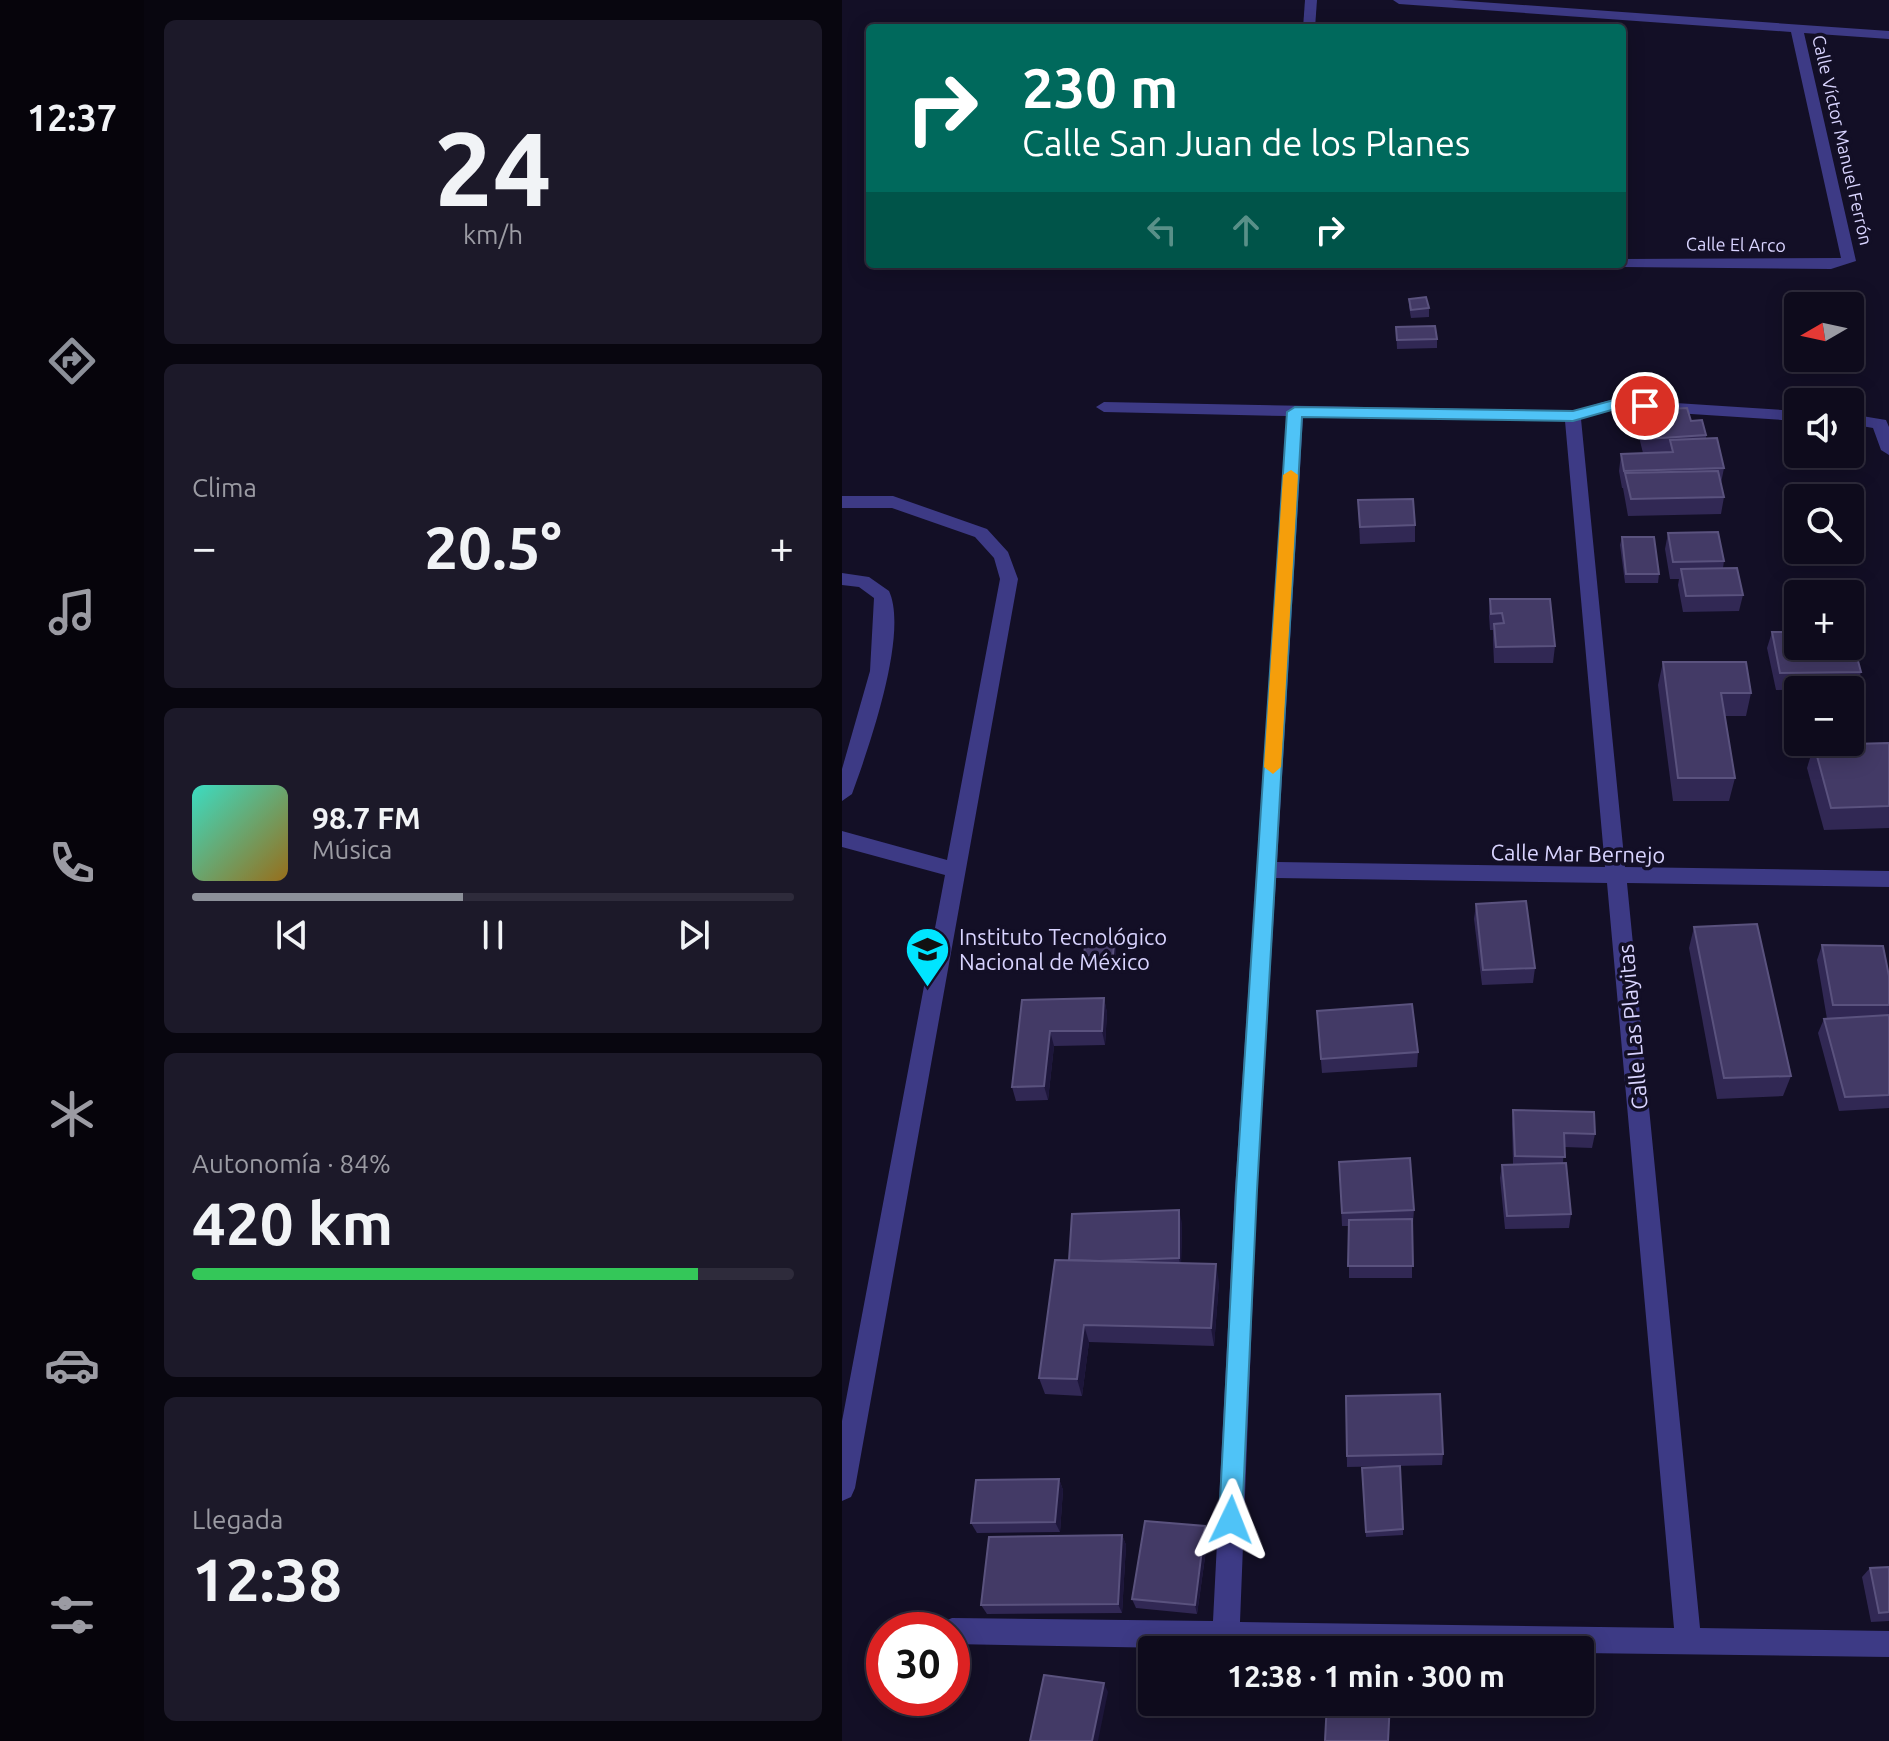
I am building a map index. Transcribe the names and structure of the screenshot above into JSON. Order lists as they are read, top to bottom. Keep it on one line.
{"streets":{"street":["Calle Víctor Manuel Ferrón","Calle El Arco","Calle Mar Bernejo","Calle Las Playitas"]},"crossings":[["Calle Víctor Manuel Ferrón","Calle El Arco"],["Calle Mar Bernejo","Calle Las Playitas"]],"places":{"school or university":["Instituto Tecnológico Nacional de México"]},"north":"left","page":{"tabs":"12:37","tile":[["24","km/h"],"Clima",["Autonomía · 84%","420 km"],["Llegada","12:38"]],"turn":["230 m","Calle San Juan de los Planes"],"map_buttons":["+","−"],"heat":["−","20.5°","+"],"song":["98.7 FM","Música"],"limit":"30","trip":"12:38 · 1 min · 300 m"}}
